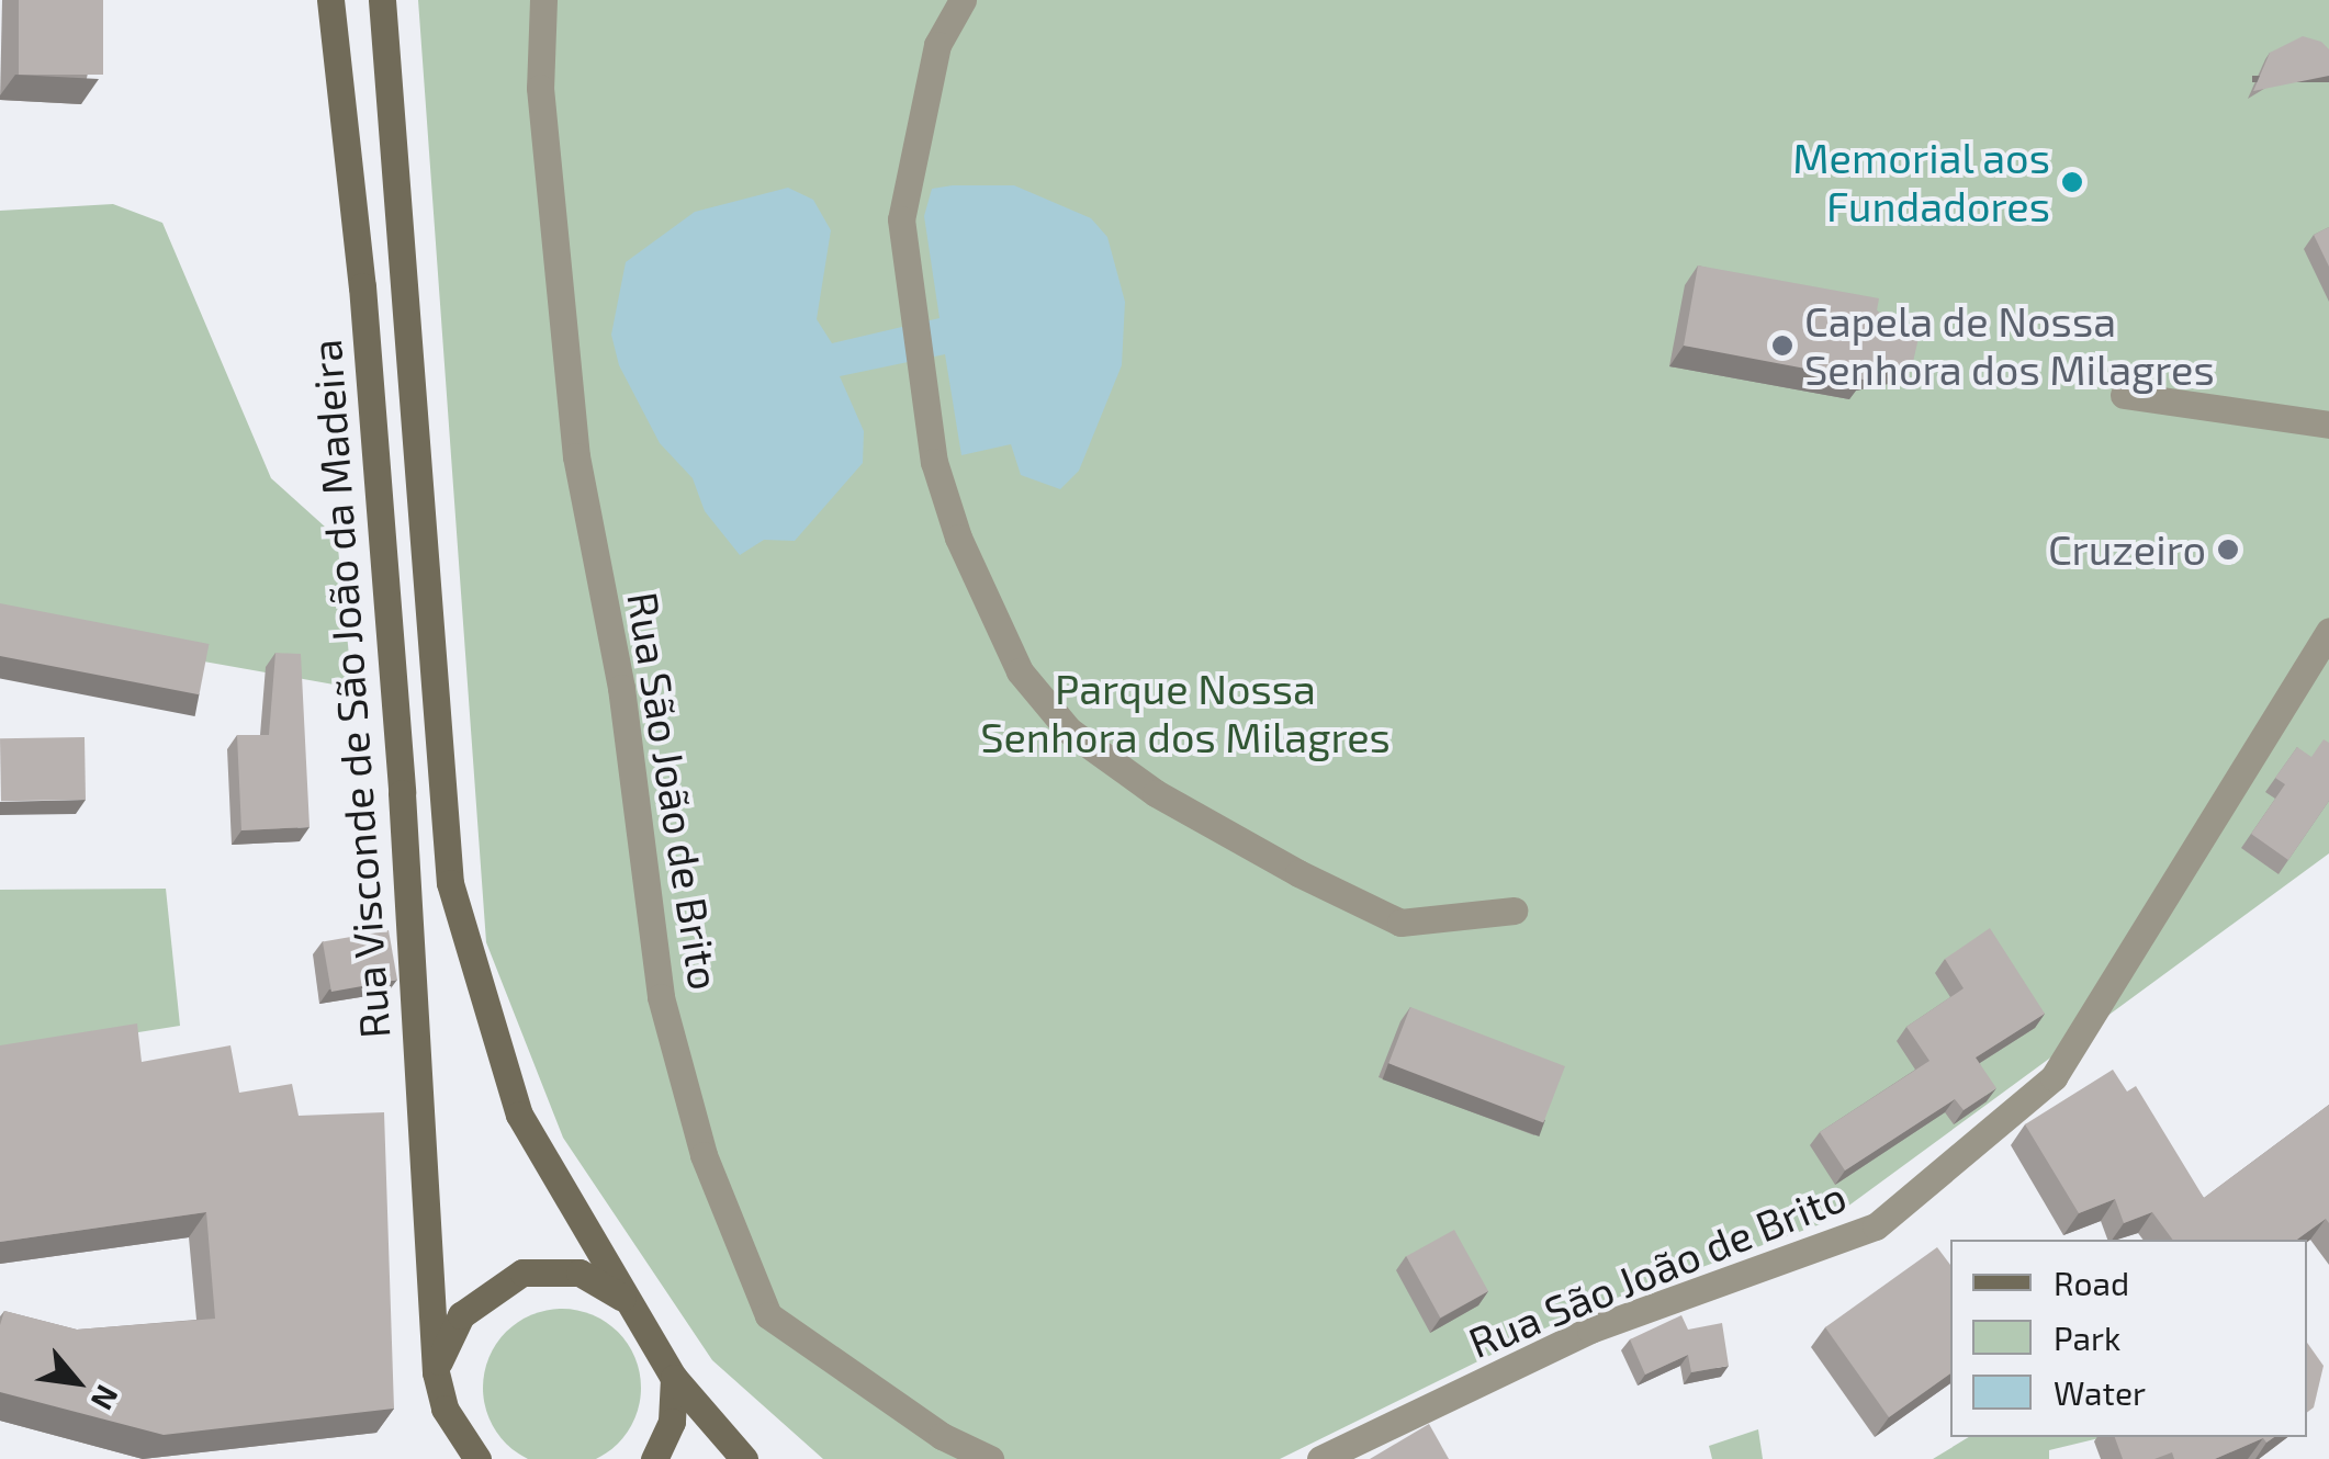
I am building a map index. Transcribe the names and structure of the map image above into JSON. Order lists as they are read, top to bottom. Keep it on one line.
{"streets":{"main road":["Rua Visconde de São João da Madeira"],"street":["Rua São João de Brito"]},"parks":["Parque Nossa Senhora dos Milagres"],"places":["Memorial aos Fundadores","Capela de Nossa Senhora dos Milagres","Cruzeiro"],"legend":["Road","Park","Water"],"north":"bottom right"}
